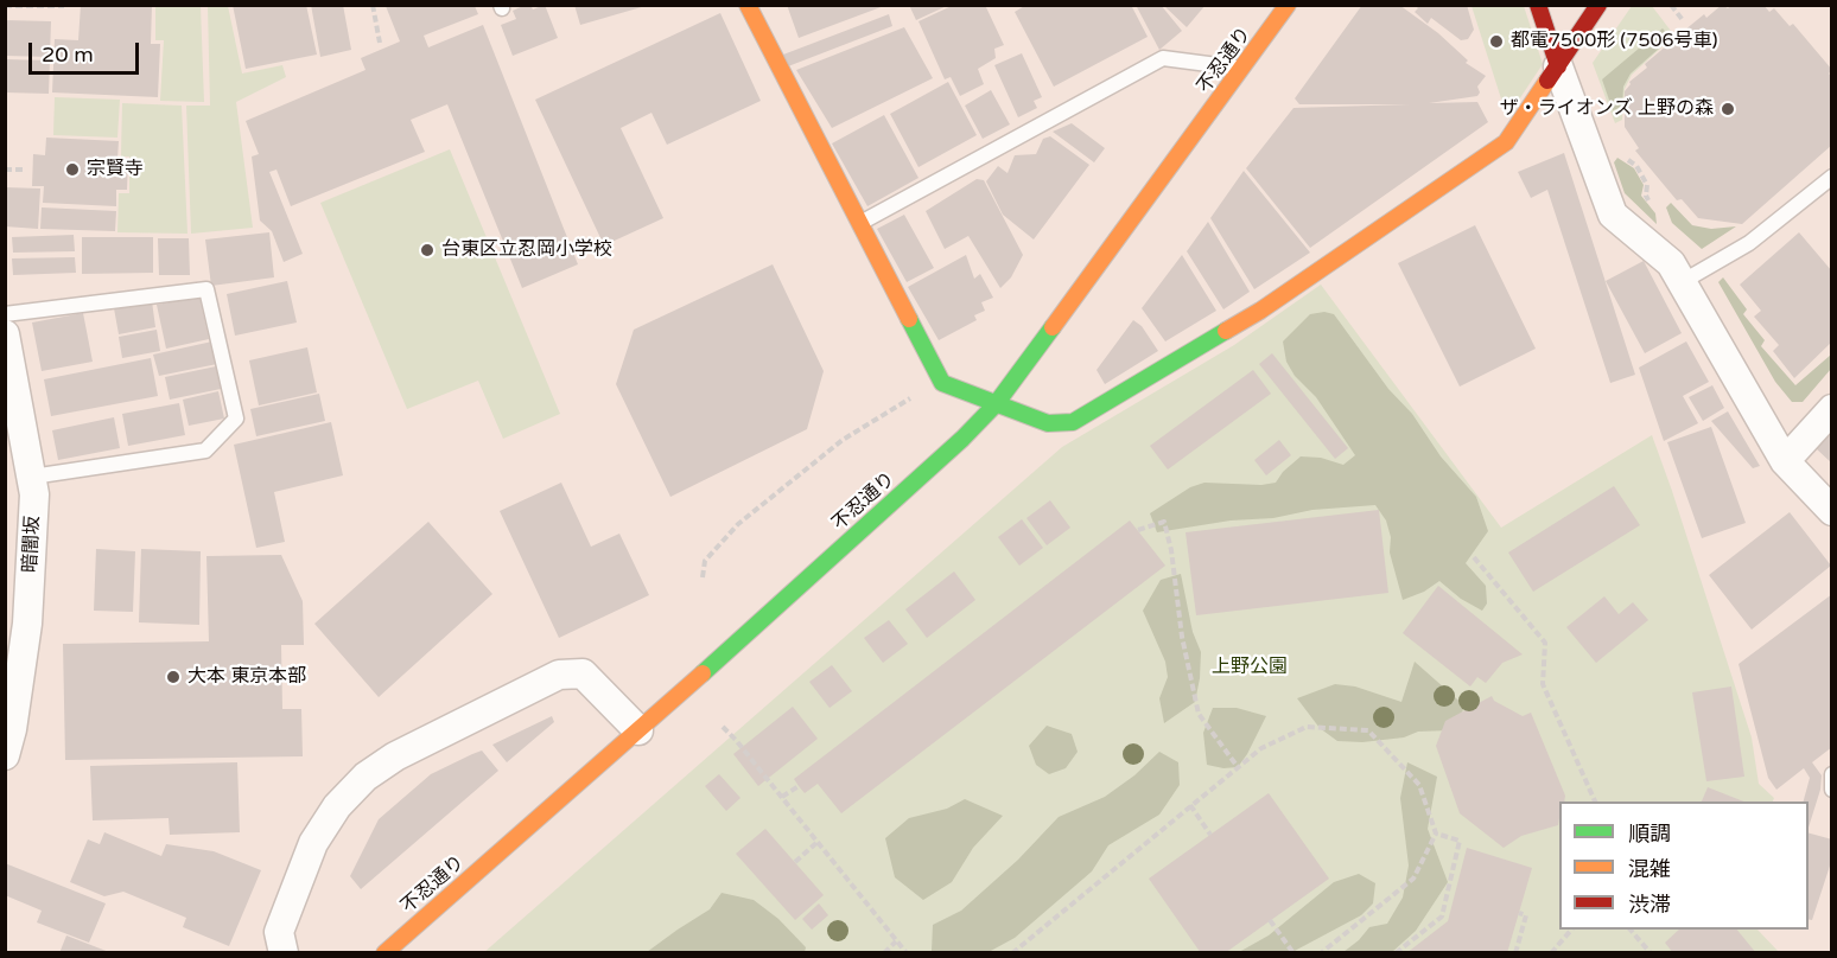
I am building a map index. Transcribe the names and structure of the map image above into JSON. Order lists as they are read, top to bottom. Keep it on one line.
{"streets":{"main road":["不忍通り"],"street":["暗闇坂"]},"parks":["上野公園"],"places":["都電7500形 (7506号車)","ザ・ライオンズ 上野の森","宗賢寺","台東区立忍岡小学校","大本 東京本部"],"legend":["順調","混雑","渋滞"],"scale_bar":"20 m"}
